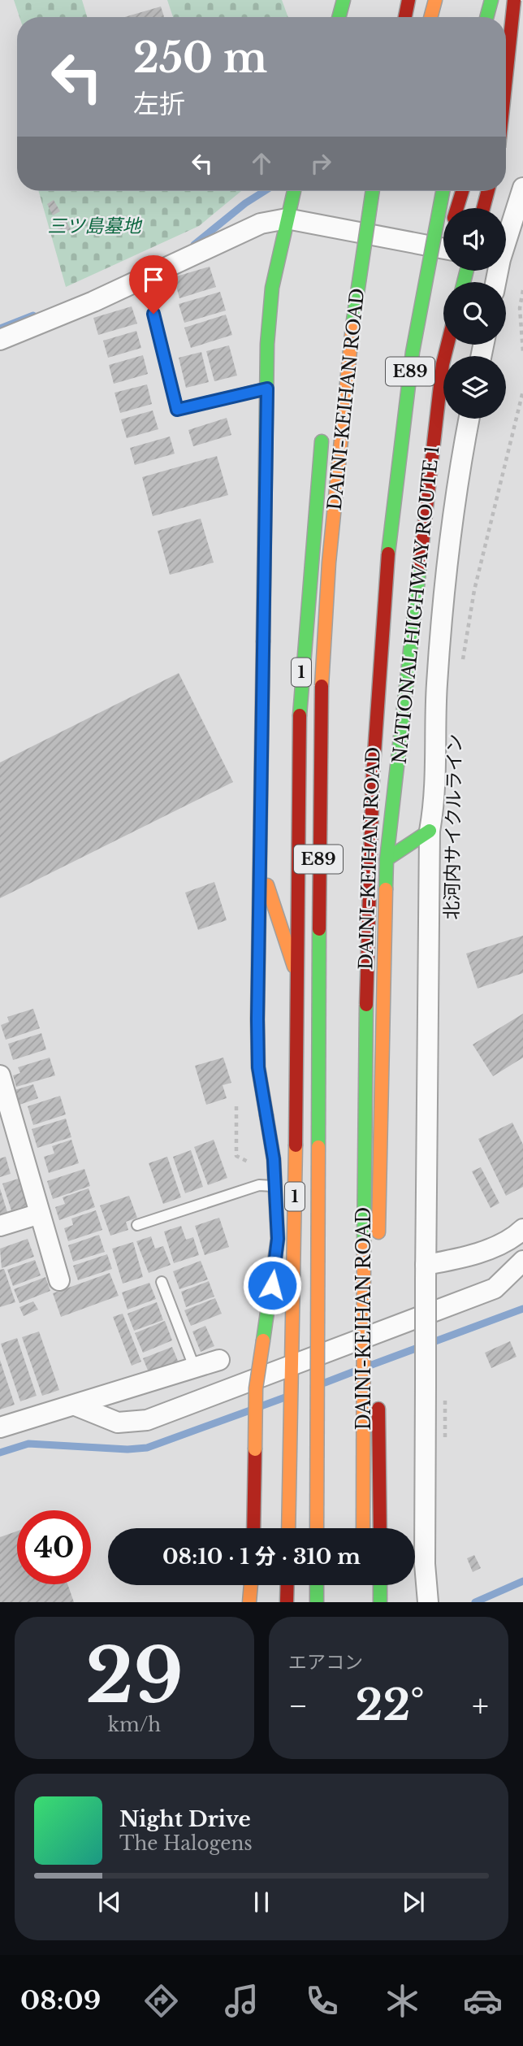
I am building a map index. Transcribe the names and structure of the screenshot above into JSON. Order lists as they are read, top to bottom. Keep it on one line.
{"streets":{"main road":["E89","DAINI-KEIHAN ROAD","NATIONAL HIGHWAY ROUTE 1","1"]},"parks":["三ツ島墓地"],"page":{"turn":["250 m","左折"],"limit":"40","trip":"08:10 · 1 分 · 310 m","tile":[["29","km/h"],"エアコン"],"heat":["−","22°","+"],"song":["Night Drive","The Halogens"],"tabs":"08:09"}}
